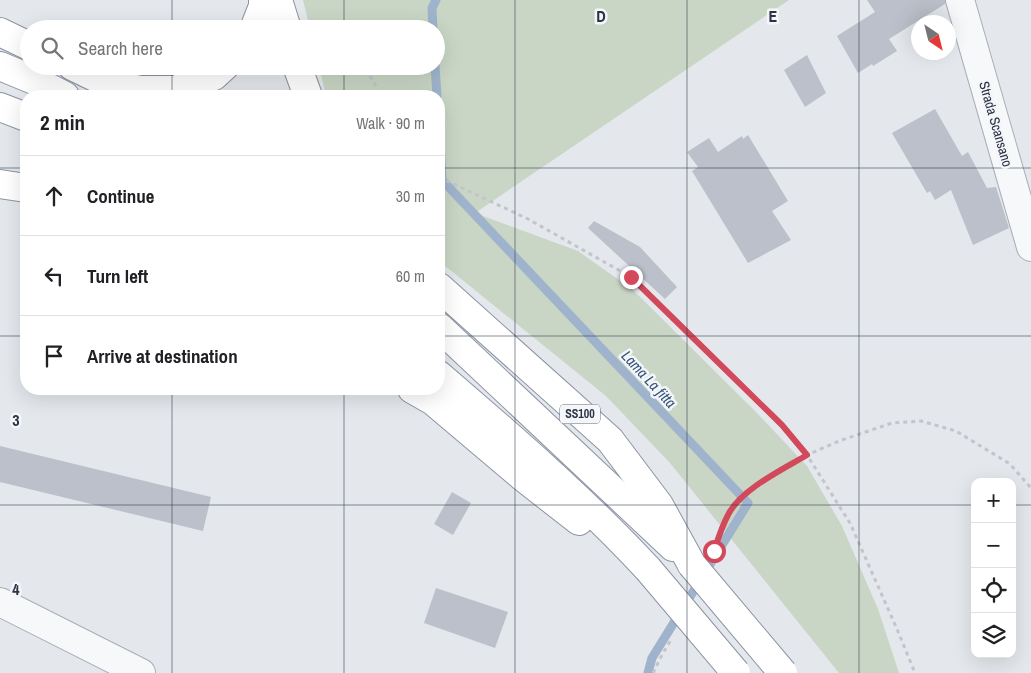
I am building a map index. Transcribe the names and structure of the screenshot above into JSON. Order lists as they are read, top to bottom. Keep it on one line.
{"streets":{"highway":["SS100"],"street":["Strada Scansano"]},"water":["Lama La fitta"],"north":"bottom right","page":{"search":"Search here","heading":["2 min","Walk · 90 m"],"list":[["Continue","30 m"],["Turn left","60 m"],"Arrive at destination"],"map_buttons":["+","−"]},"grid":{"columns":["D","E"],"rows":["3","4"]}}
